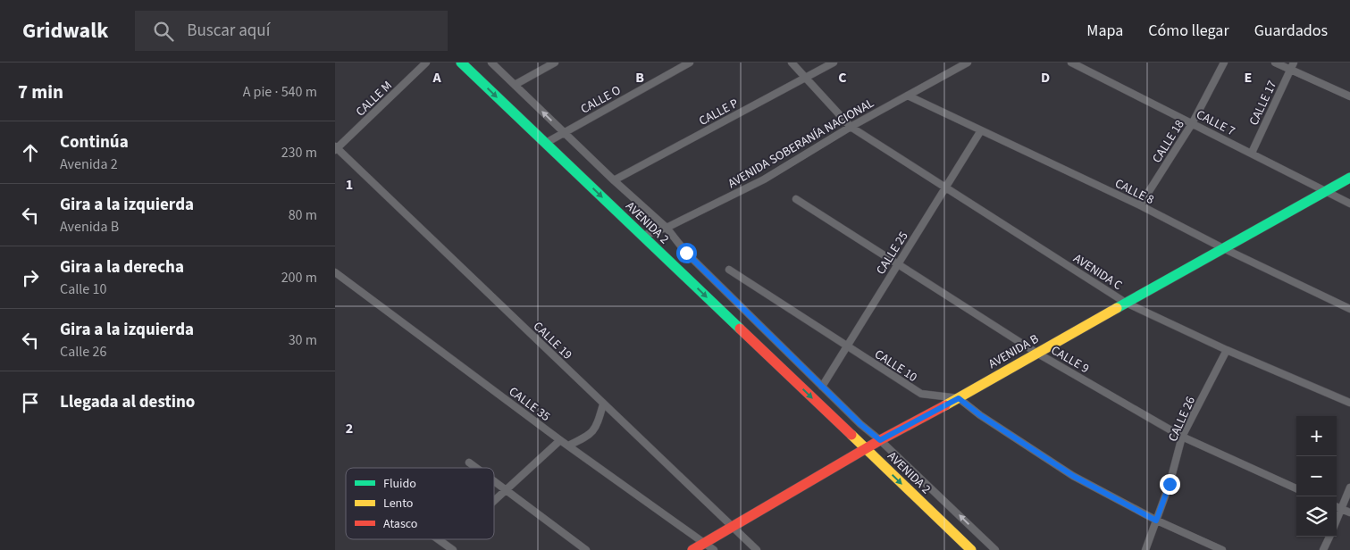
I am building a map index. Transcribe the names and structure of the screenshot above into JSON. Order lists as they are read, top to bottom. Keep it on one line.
{"streets":{"street":["CALLE M","CALLE O","CALLE 17","CALLE P","CALLE 7","CALLE 18","AVENIDA SOBERANÍA NACIONAL","CALLE 8","AVENIDA 2","CALLE 25","AVENIDA C","CALLE 19","AVENIDA B","CALLE 9","CALLE 10","CALLE 35","CALLE 26"]},"crossings":[["CALLE M","CALLE 19"],["CALLE O","AVENIDA 2"],["CALLE 17","CALLE 7"],["CALLE P","AVENIDA 2"],["CALLE P","AVENIDA C"],["CALLE 7","CALLE 18"],["CALLE 7","AVENIDA B"],["CALLE 18","CALLE 8"],["AVENIDA SOBERANÍA NACIONAL","CALLE 8"],["AVENIDA SOBERANÍA NACIONAL","AVENIDA 2"],["AVENIDA SOBERANÍA NACIONAL","AVENIDA C"],["CALLE 8","CALLE 25"],["CALLE 8","AVENIDA B"],["AVENIDA 2","CALLE 25"],["AVENIDA 2","AVENIDA B"],["CALLE 25","AVENIDA C"],["CALLE 25","CALLE 9"],["CALLE 25","CALLE 10"],["AVENIDA C","AVENIDA B"],["AVENIDA C","CALLE 26"],["CALLE 19","AVENIDA B"],["AVENIDA B","CALLE 9"],["AVENIDA B","CALLE 10"],["AVENIDA B","CALLE 35"],["CALLE 9","CALLE 26"]],"legend":["Fluido","Lento","Atasco"],"page":{"header":"Gridwalk","search":"Buscar aquí","nav":["Mapa","Cómo llegar","Guardados"],"heading":["7 min","A pie · 540 m"],"list":[["Continúa","Avenida 2","230 m"],["Gira a la izquierda","Avenida B","80 m"],["Gira a la derecha","Calle 10","200 m"],["Gira a la izquierda","Calle 26","30 m"],"Llegada al destino"],"map_buttons":["+","−"]},"grid":{"columns":["A","B","C","D","E"],"rows":["1","2"]}}
